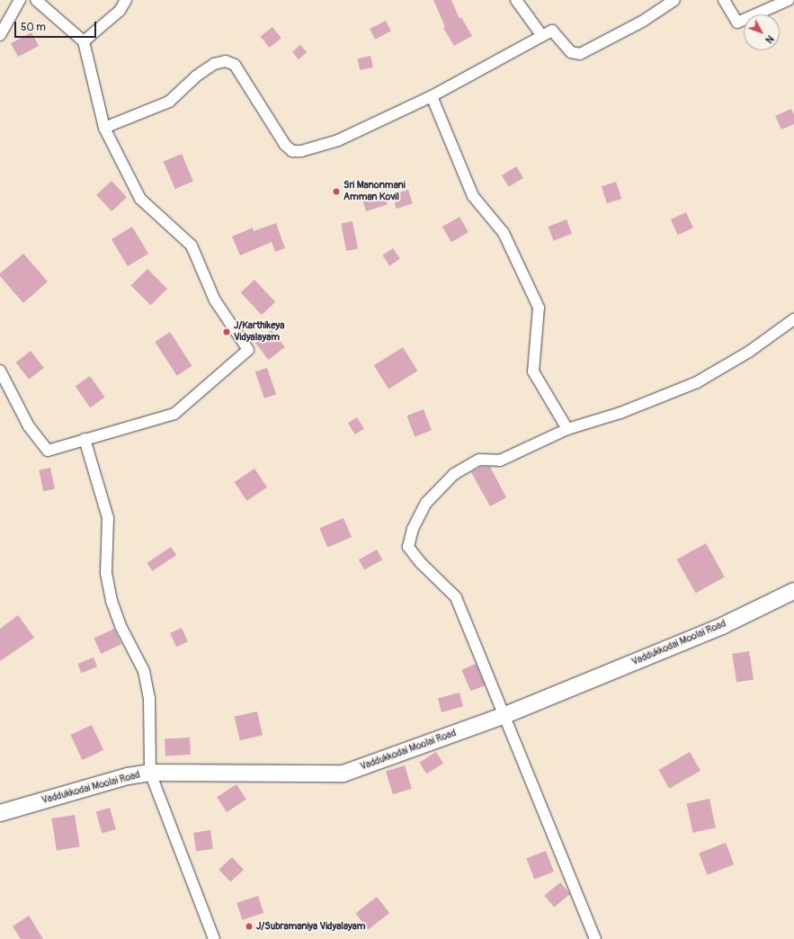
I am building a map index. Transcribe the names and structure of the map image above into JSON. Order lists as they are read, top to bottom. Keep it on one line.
{"streets":{"street":["Vaddukkodai Moolai Road"]},"places":["Sri Manonmani Amman Kovil","J/Karthikeya Vidyalayam","J/Subramaniya Vidyalayam"],"scale_bar":"50 m","north":"bottom right"}
